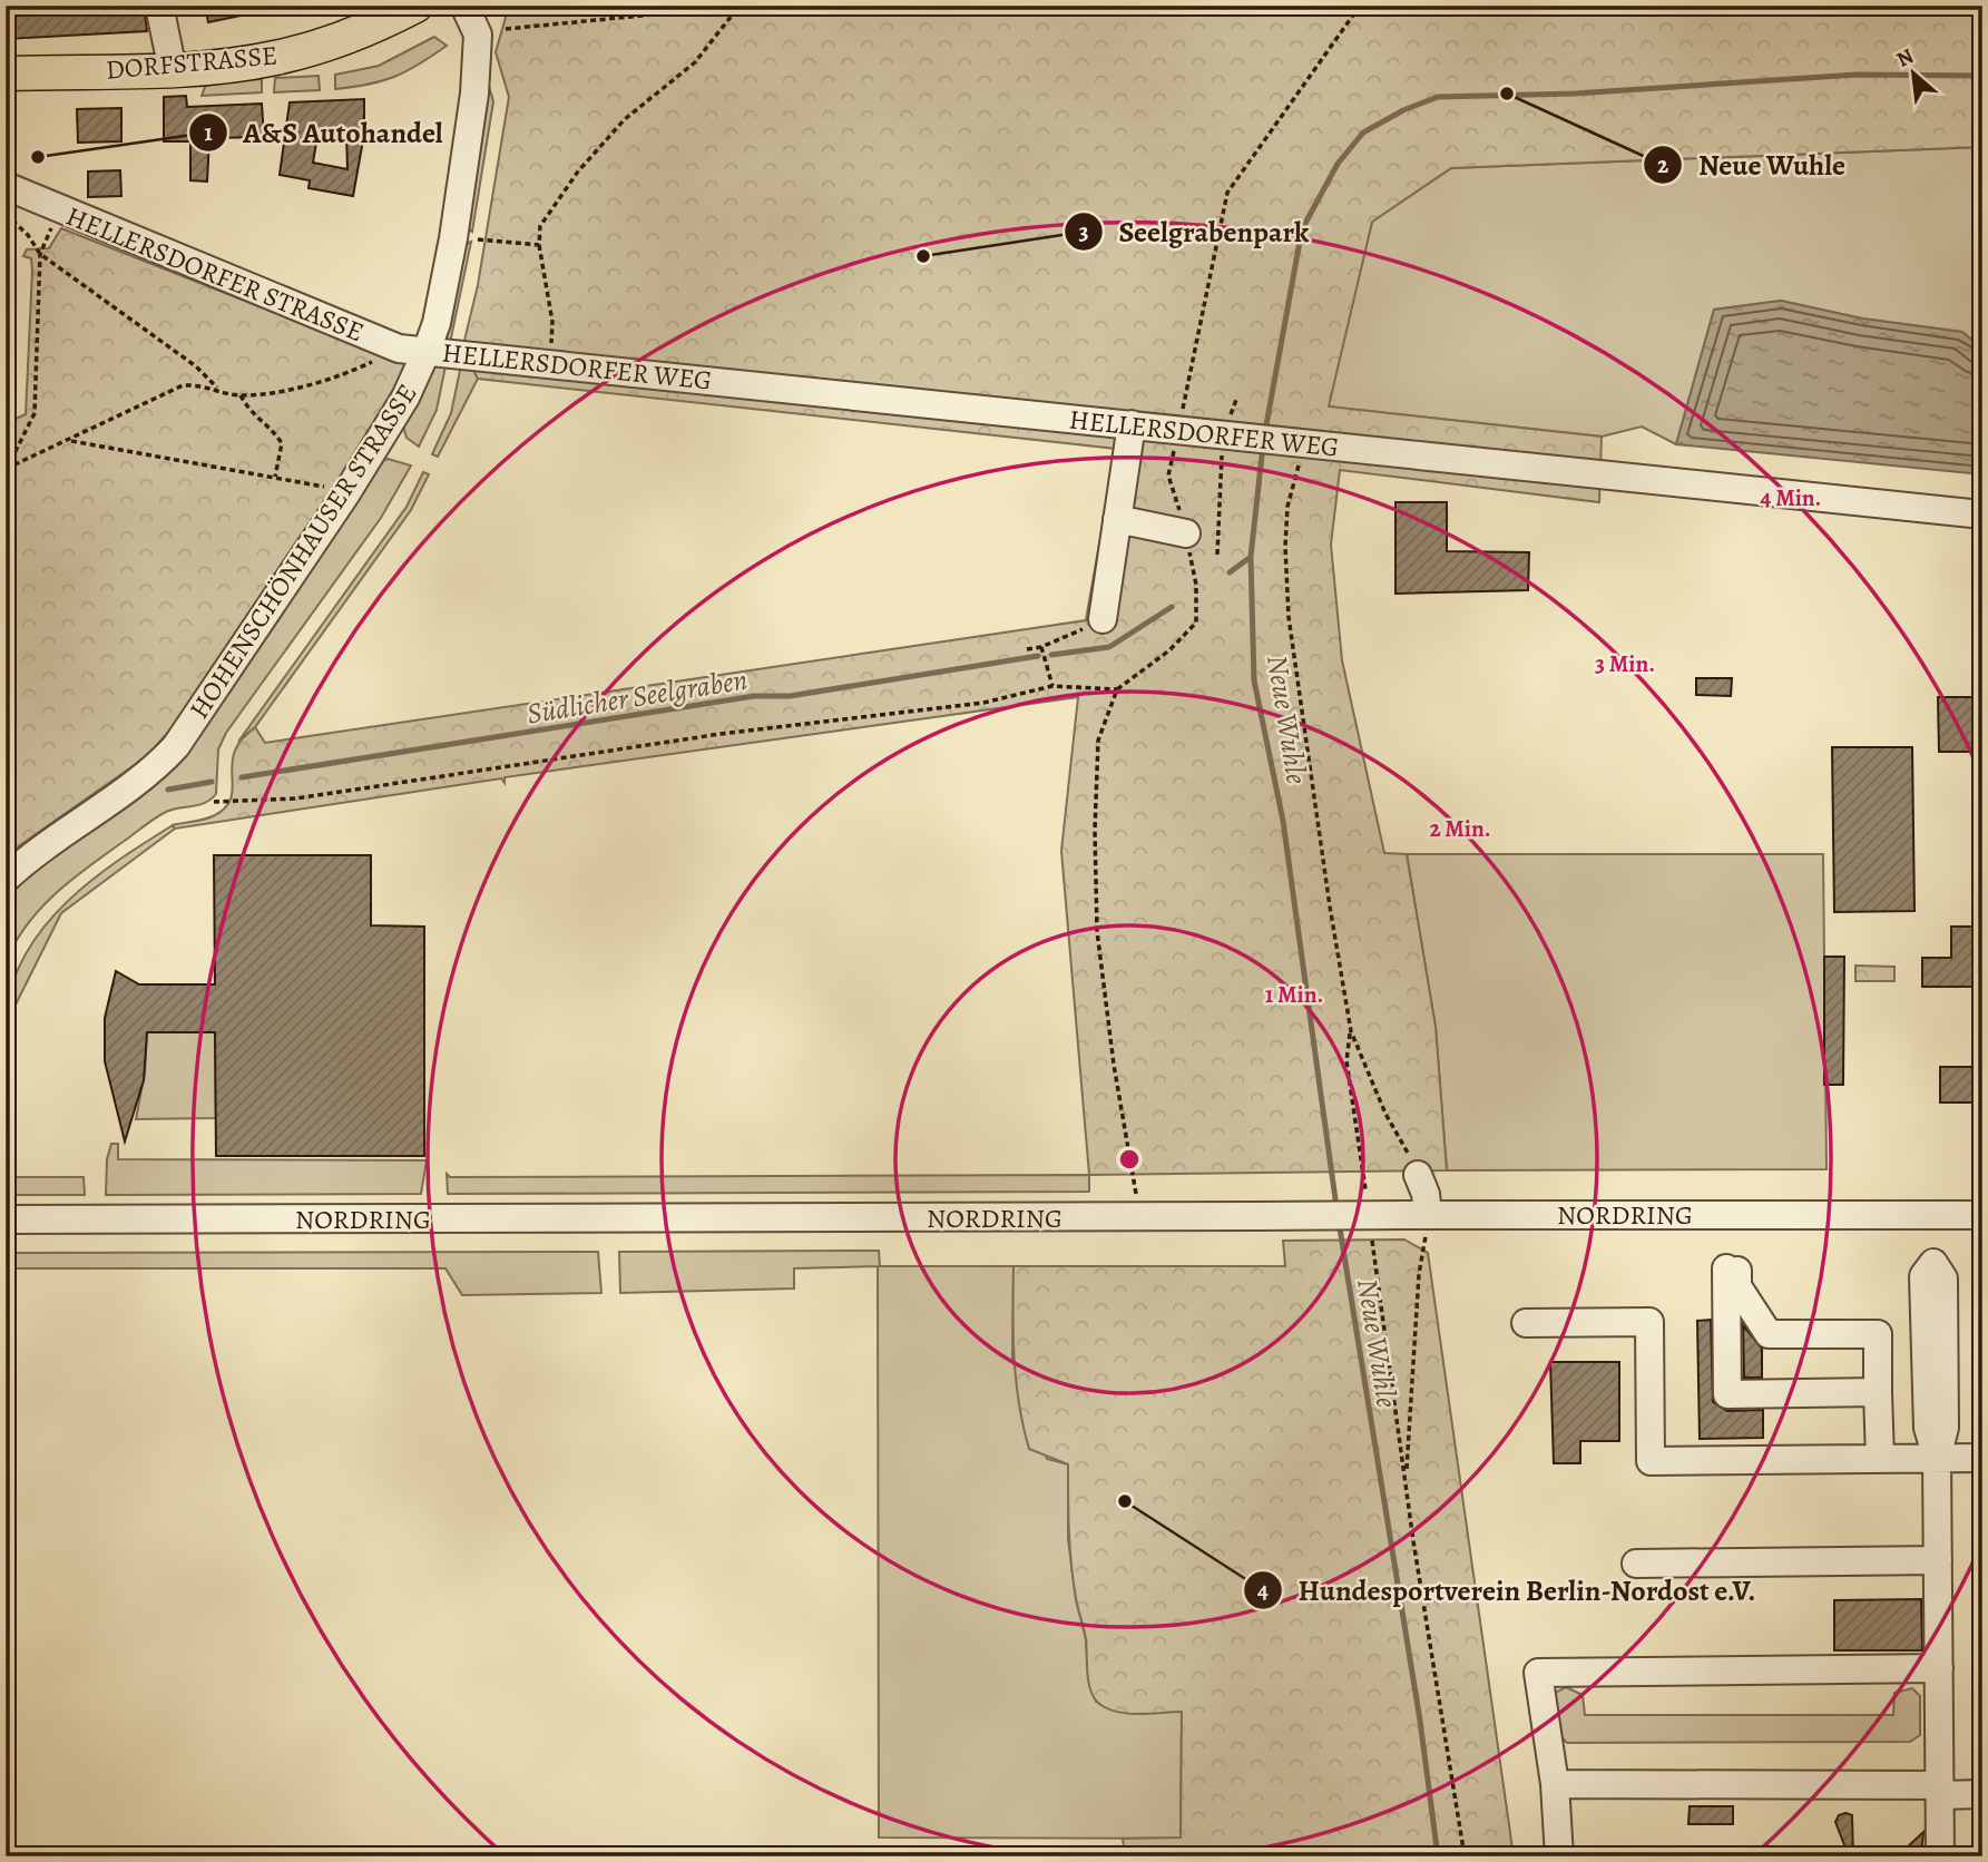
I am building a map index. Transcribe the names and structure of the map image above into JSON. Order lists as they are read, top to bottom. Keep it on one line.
{"streets":{"main road":["DORFSTRASSE"],"street":["HELLERSDORFER STRASSE","HELLERSDORFER WEG","HOHENSCHÖNHAUSER STRASSE","NORDRING"]},"crossings":[["HELLERSDORFER STRASSE","HELLERSDORFER WEG"],["HELLERSDORFER STRASSE","HOHENSCHÖNHAUSER STRASSE"],["HELLERSDORFER WEG","HOHENSCHÖNHAUSER STRASSE"]],"water":["Südlicher Seelgraben","Neue Wuhle"],"places":["Neue Wuhle","A&S Autohandel","Seelgrabenpark","Hundesportverein Berlin-Nordost e.V."],"north":"top left","rings":["4 Min.","3 Min.","2 Min.","1 Min."]}
